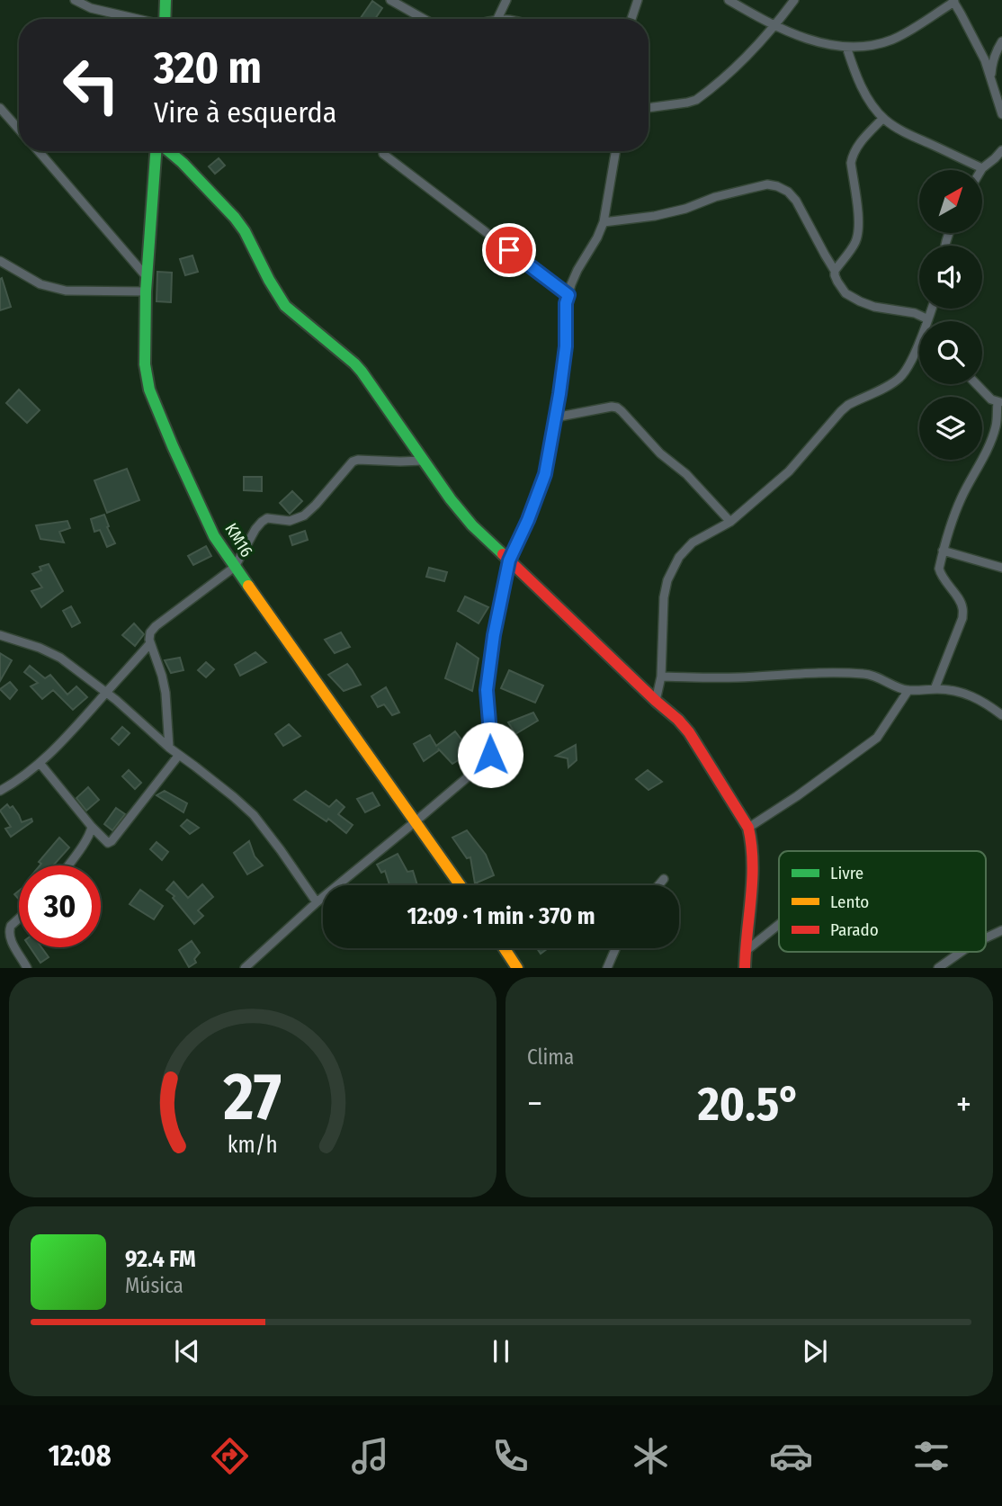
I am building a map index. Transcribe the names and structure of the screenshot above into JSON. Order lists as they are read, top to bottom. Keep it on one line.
{"streets":{"street":["KM16"]},"legend":["Livre","Lento","Parado"],"north":"top right","page":{"turn":["320 m","Vire à esquerda"],"limit":"30","trip":"12:09 · 1 min · 370 m","tile":"Clima","heat":["−","20.5°","+"],"song":["92.4 FM","Música"],"tabs":"12:08","gauge":["27","km/h"]}}
